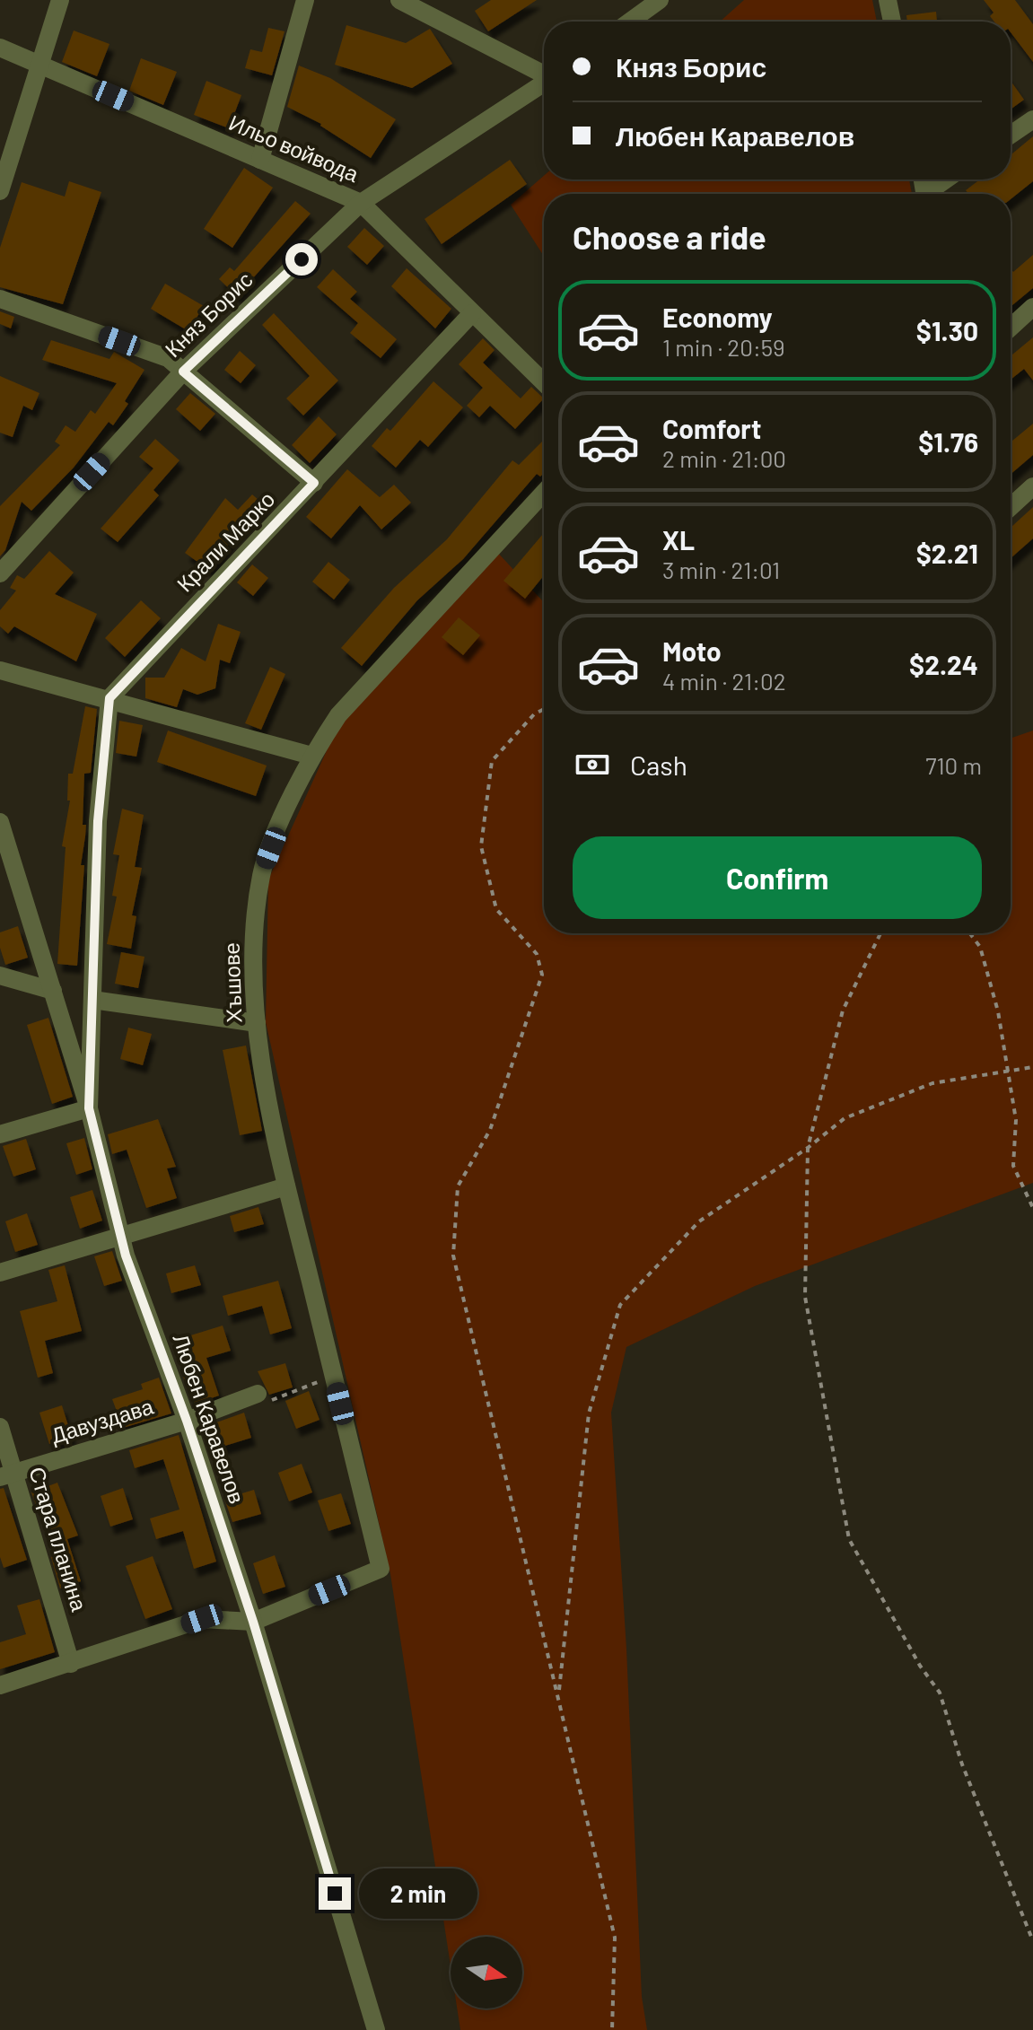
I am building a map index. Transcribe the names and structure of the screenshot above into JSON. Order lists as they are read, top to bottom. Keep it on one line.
{"streets":{"street":["Ильо войвода","Княз Борис","Крали Марко","Хъшове","Любен Каравелов","Давуздава","Стара планина"]},"crossings":[["Ильо войвода","Княз Борис"],["Ильо войвода","Крали Марко"],["Хъшове","Любен Каравелов"],["Любен Каравелов","Давуздава"],["Давуздава","Стара планина"]],"north":"right","page":{"banner":["Княз Борис","Любен Каравелов"],"heading":"Choose a ride","list":[{"name":"Economy","note":"1 min · 20:59","value":"$1.30"},{"name":"Comfort","note":"2 min · 21:00","value":"$1.76"},{"name":"XL","note":"3 min · 21:01","value":"$2.21"},{"name":"Moto","note":"4 min · 21:02","value":"$2.24"}],"pay":["Cash","710 m"],"buttons":"Confirm","bubble":"2 min"}}
